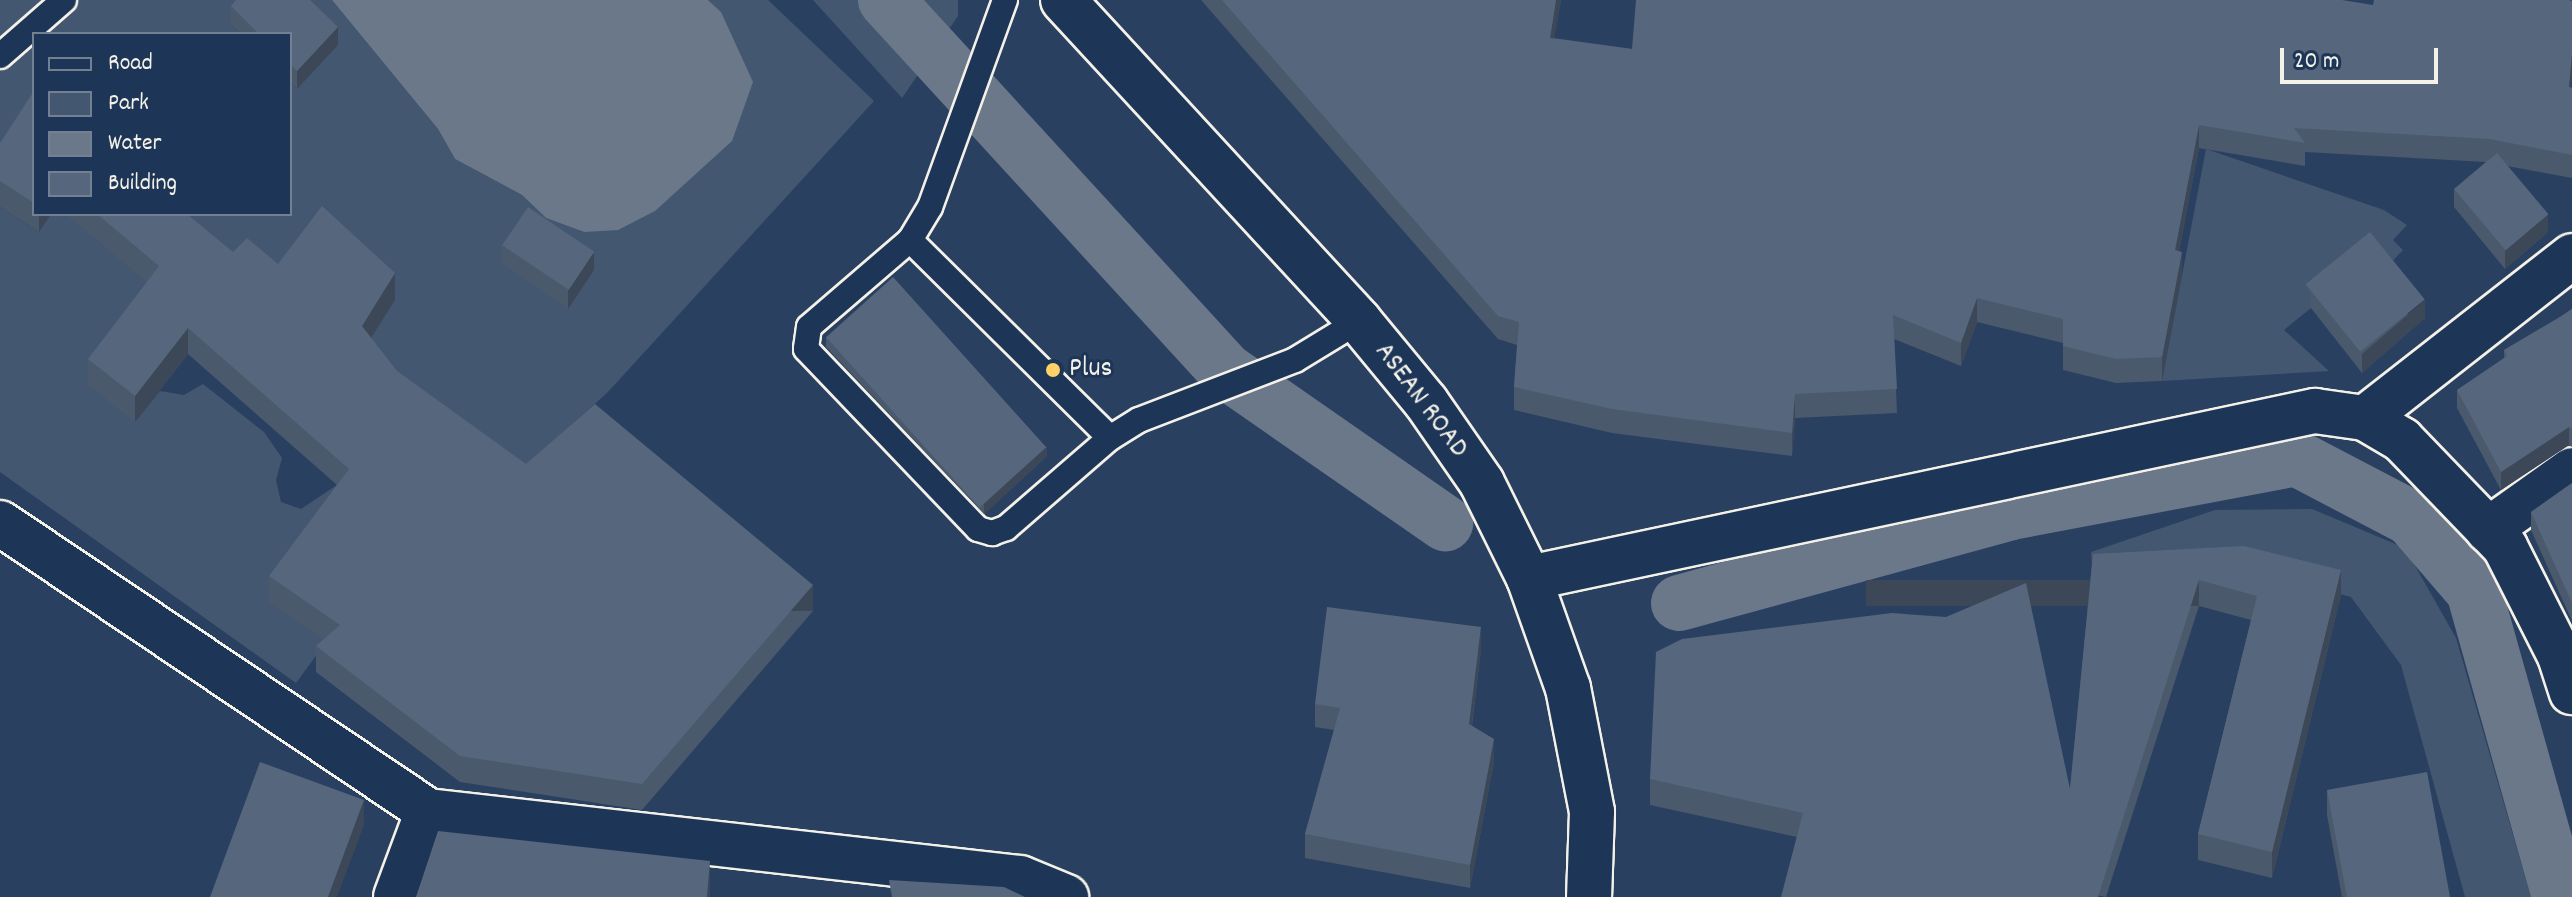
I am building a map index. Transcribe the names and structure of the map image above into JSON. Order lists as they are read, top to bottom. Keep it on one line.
{"streets":{"street":["ASEAN ROAD"]},"places":["Plus"],"legend":["Road","Park","Water","Building"],"scale_bar":"20 m"}
